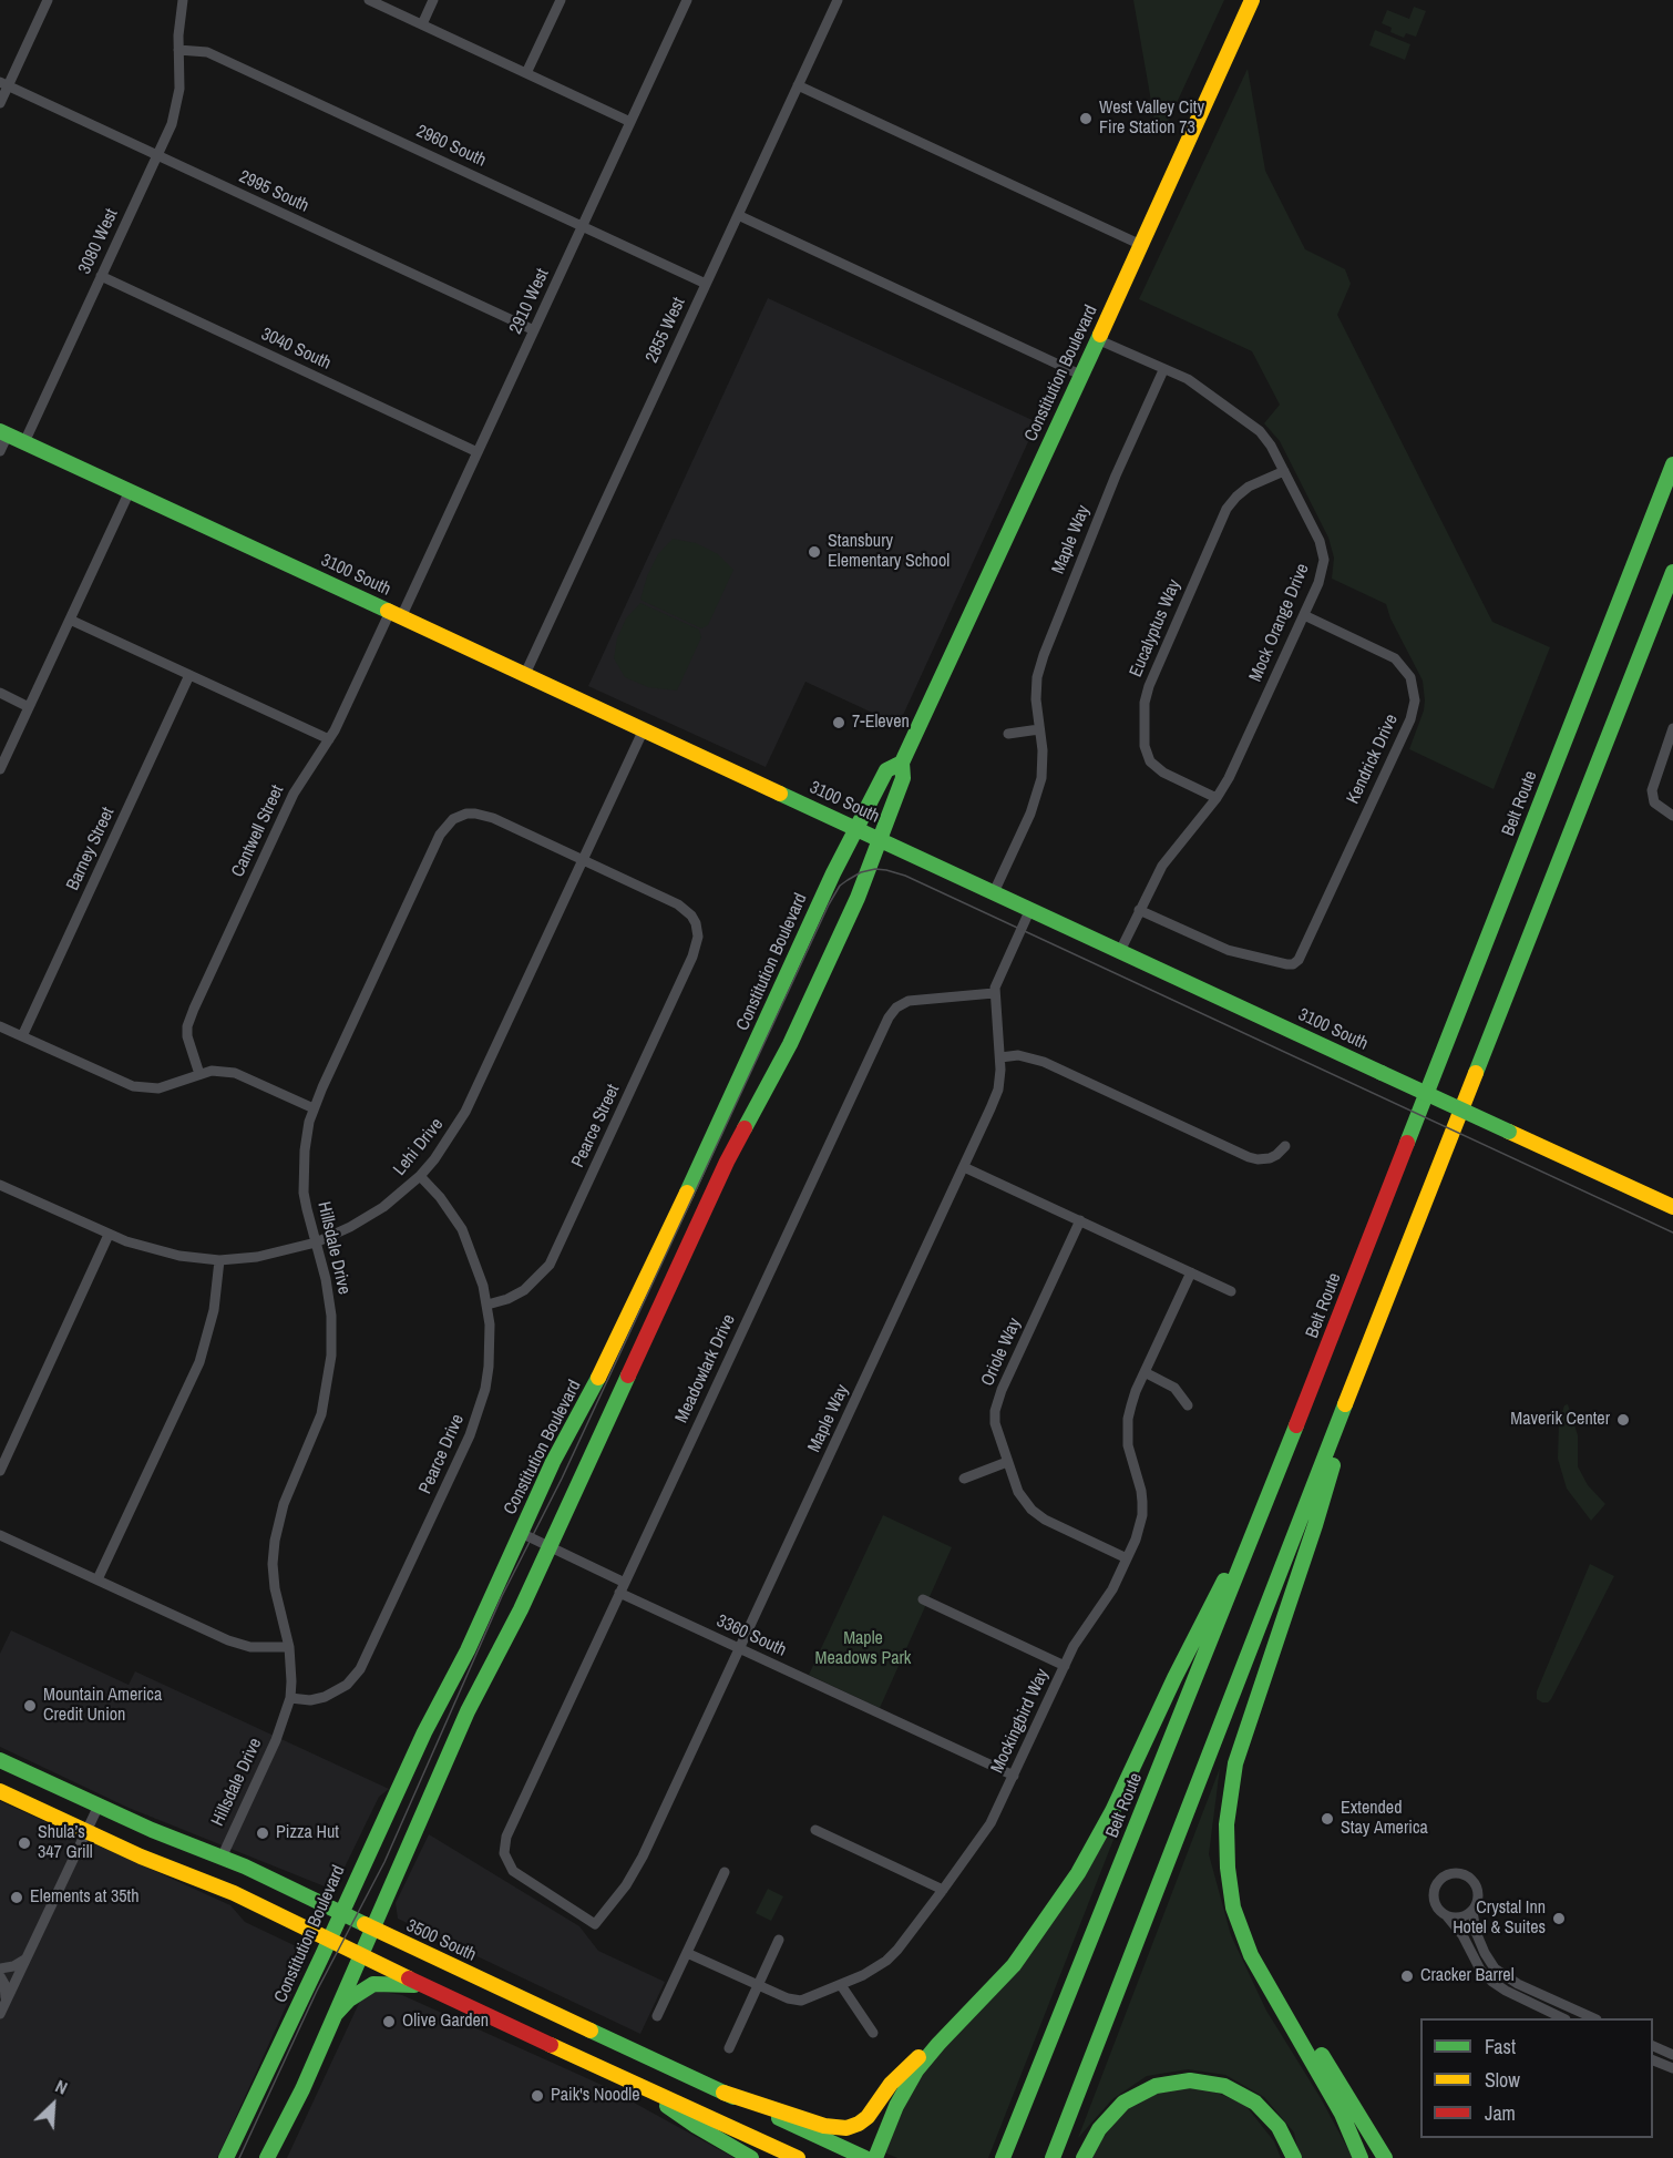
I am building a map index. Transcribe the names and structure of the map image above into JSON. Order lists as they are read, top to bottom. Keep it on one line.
{"streets":{"main road":["Constitution Boulevard","3100 South","Belt Route","3500 South"],"street":["2960 South","2995 South","3080 West","2910 West","2855 West","3040 South","Maple Way","Mock Orange Drive","Eucalyptus Way","Kendrick Drive","Cantwell Street","Barney Street","Pearce Street","Lehi Drive","Hillsdale Drive","Oriole Way","Meadowlark Drive","Pearce Drive","3360 South","Mockingbird Way"]},"crossings":[["2960 South","3080 West"],["2960 South","2910 West"],["2960 South","2855 West"],["2995 South","3080 West"],["2995 South","2910 West"],["3080 West","3040 South"],["3080 West","3100 South"],["2910 West","3040 South"],["2910 West","3100 South"],["2910 West","Cantwell Street"],["2855 West","3100 South"],["Constitution Boulevard","3100 South"],["Constitution Boulevard","Mock Orange Drive"],["Constitution Boulevard","3500 South"],["Maple Way","3100 South"],["Maple Way","Mock Orange Drive"],["Maple Way","Meadowlark Drive"],["Maple Way","3360 South"],["3100 South","Mock Orange Drive"],["3100 South","Cantwell Street"],["3100 South","Lehi Drive"],["Mock Orange Drive","Eucalyptus Way"],["Mock Orange Drive","Kendrick Drive"],["Pearce Street","Lehi Drive"],["Pearce Street","Hillsdale Drive"],["Pearce Street","Pearce Drive"],["Lehi Drive","Hillsdale Drive"],["Lehi Drive","Pearce Drive"],["Hillsdale Drive","Pearce Drive"],["Hillsdale Drive","3500 South"],["Oriole Way","Mockingbird Way"],["Meadowlark Drive","3360 South"],["3360 South","Mockingbird Way"]],"parks":["Maple Meadows Park"],"places":["West Valley City Fire Station 73","Stansbury Elementary School","7-Eleven","Maverik Center","Mountain America Credit Union","Extended Stay America","Pizza Hut","Shula’s 347 Grill","Elements at 35th","Crystal Inn Hotel & Suites","Cracker Barrel","Olive Garden","Paik's Noodle"],"legend":["Fast","Slow","Jam"],"north":"top right"}
